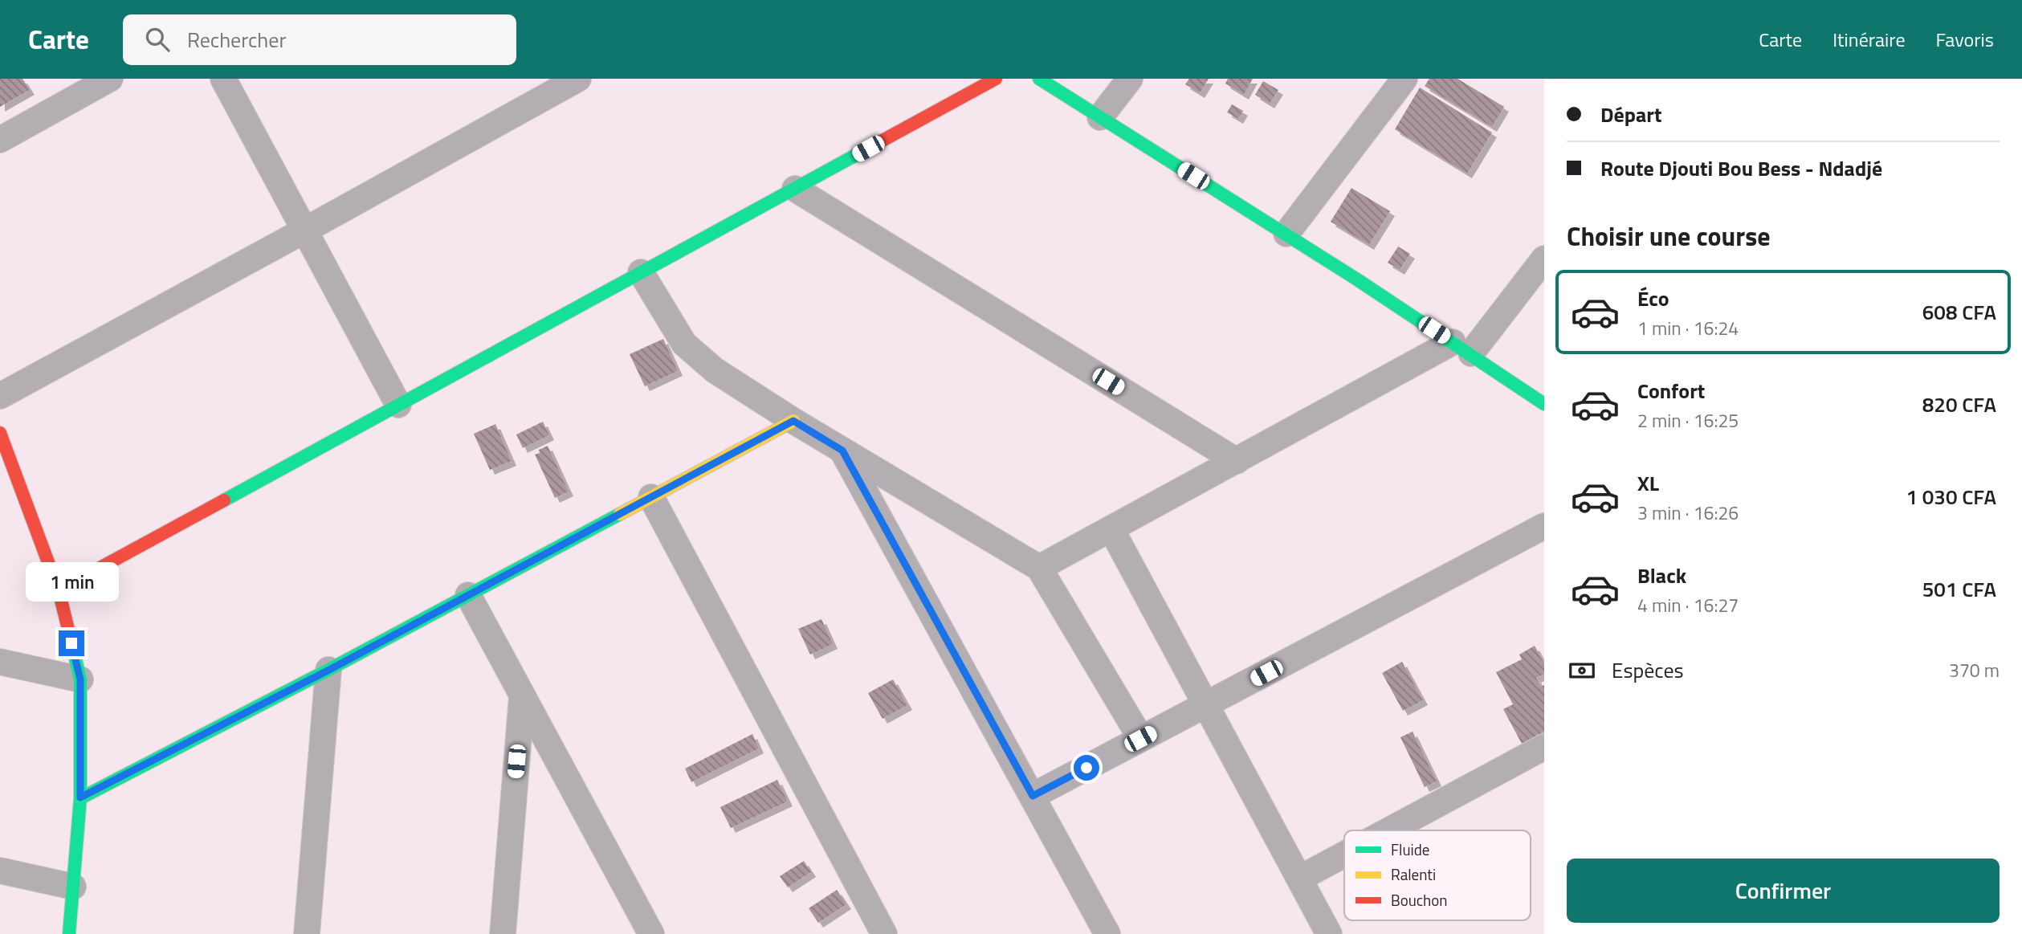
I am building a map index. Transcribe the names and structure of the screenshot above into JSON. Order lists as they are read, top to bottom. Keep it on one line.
{"legend":["Fluide","Ralenti","Bouchon"],"page":{"header":"Carte","search":"Rechercher","nav":["Carte","Itinéraire","Favoris"],"banner":["Départ","Route Djouti Bou Bess - Ndadjé"],"heading":"Choisir une course","list":[{"name":"Éco","note":"1 min · 16:24","value":"608 CFA"},{"name":"Confort","note":"2 min · 16:25","value":"820 CFA"},{"name":"XL","note":"3 min · 16:26","value":"1 030 CFA"},{"name":"Black","note":"4 min · 16:27","value":"501 CFA"}],"bubble":"1 min","pay":["Espèces","370 m"],"buttons":"Confirmer"}}
